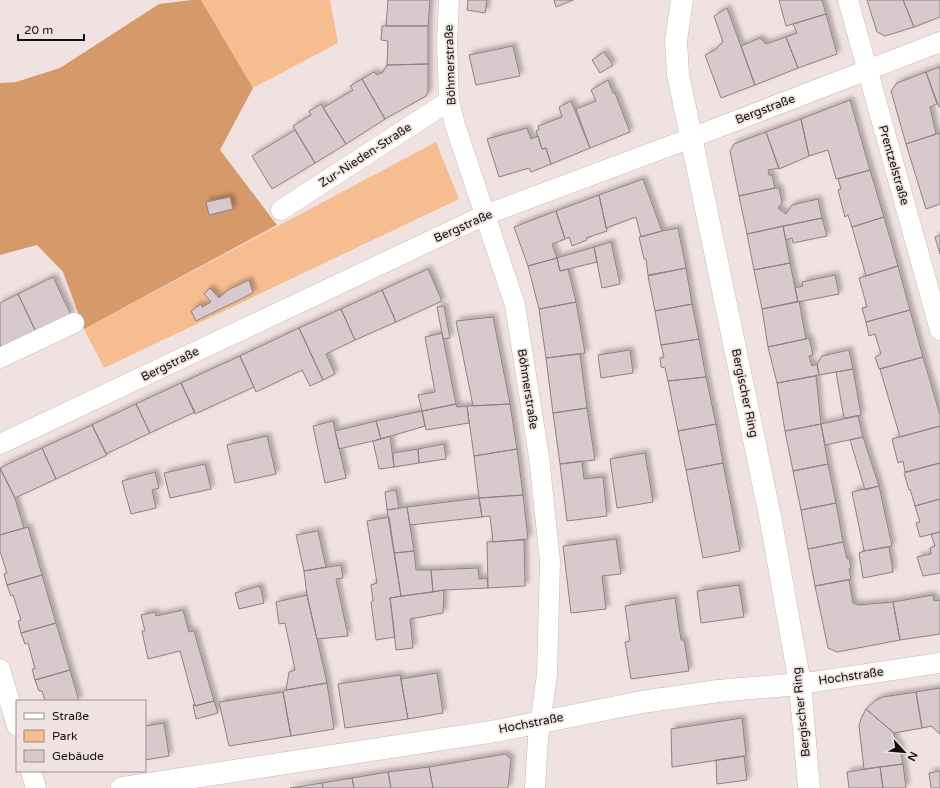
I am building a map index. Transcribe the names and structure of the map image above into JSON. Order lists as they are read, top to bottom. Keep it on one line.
{"streets":{"main road":["Bergischer Ring","Hochstraße"],"street":["Böhmerstraße","Bergstraße","Zur-Nieden-Straße","Prentzelstraße"]},"crossings":[["Böhmerstraße","Bergstraße"],["Böhmerstraße","Zur-Nieden-Straße"],["Böhmerstraße","Hochstraße"],["Bergstraße","Prentzelstraße"],["Bergstraße","Bergischer Ring"],["Bergischer Ring","Hochstraße"]],"legend":["Straße","Park","Gebäude"],"scale_bar":"20 m","north":"bottom right"}
